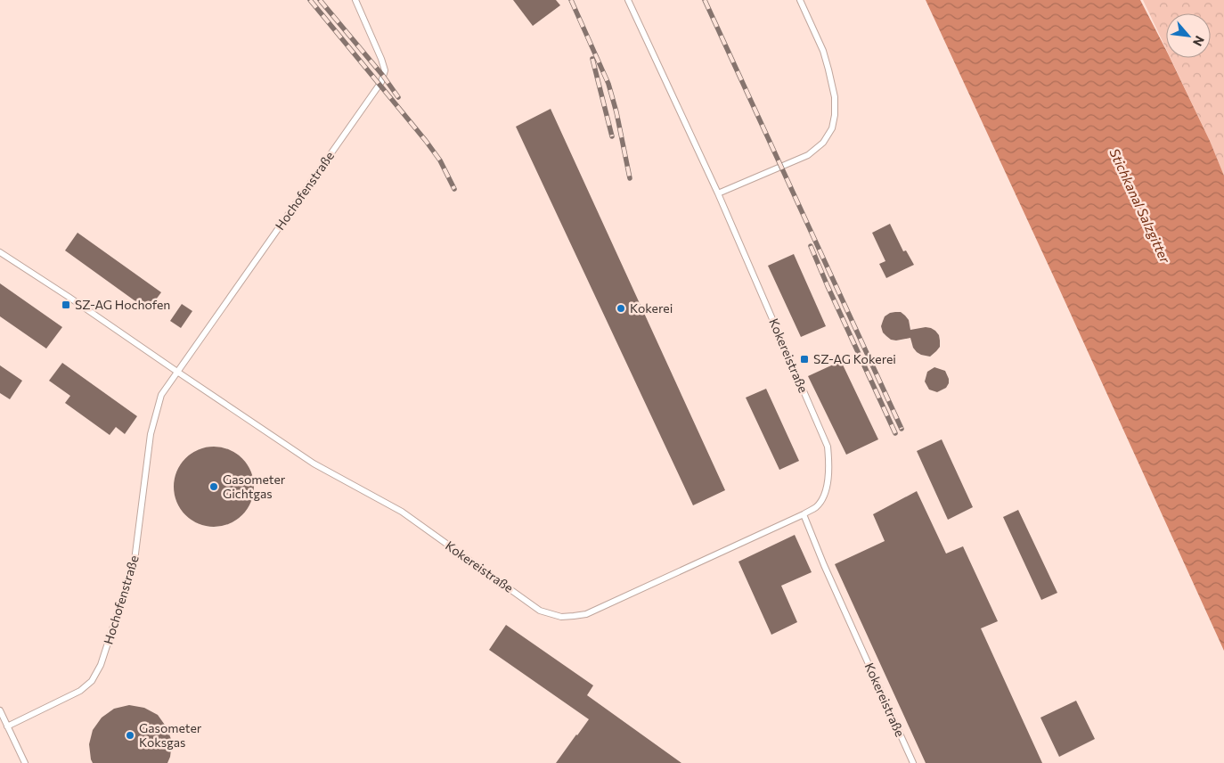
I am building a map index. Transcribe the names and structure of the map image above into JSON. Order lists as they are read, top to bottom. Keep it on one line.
{"streets":{"lane":["Hochofenstraße","Kokereistraße"]},"crossings":[["Hochofenstraße","Kokereistraße"]],"water":["Stichkanal Salzgitter"],"places":{"transit":["SZ-AG Hochofen","SZ-AG Kokerei"],"other":["Kokerei","Gasometer Gichtgas","Gasometer Koksgas"]},"north":"bottom right"}
